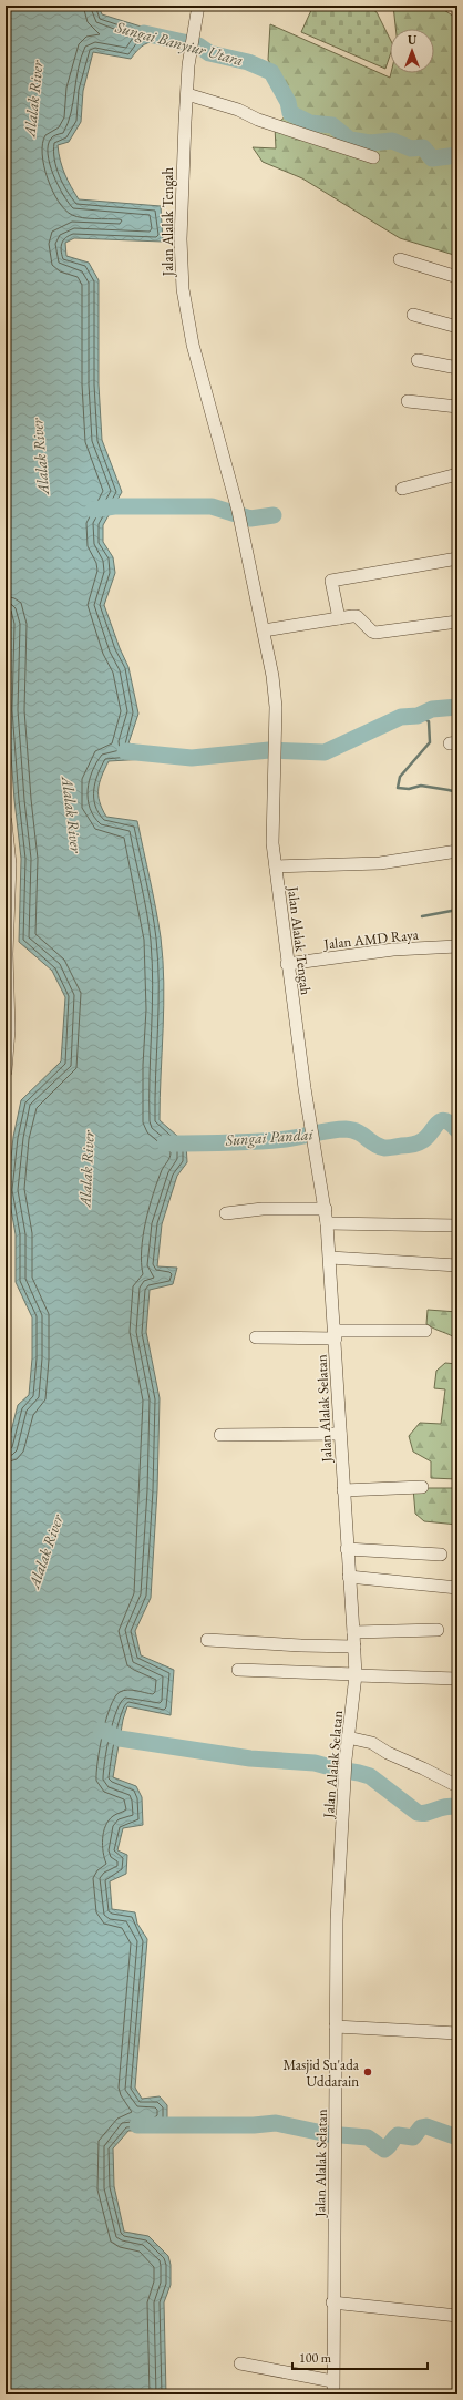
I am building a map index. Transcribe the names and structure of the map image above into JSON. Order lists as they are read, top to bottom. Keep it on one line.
{"streets":{"street":["Jalan Alalak Tengah","Jalan AMD Raya","Jalan Alalak Selatan"]},"crossings":[["Jalan Alalak Tengah","Jalan AMD Raya"],["Jalan Alalak Tengah","Jalan Alalak Selatan"]],"water":["Sungai Banyiur Utara","Alalak River","Sungai Pandai"],"places":["Masjid Su'ada Uddarain"],"scale_bar":"100 m","north":"top"}
